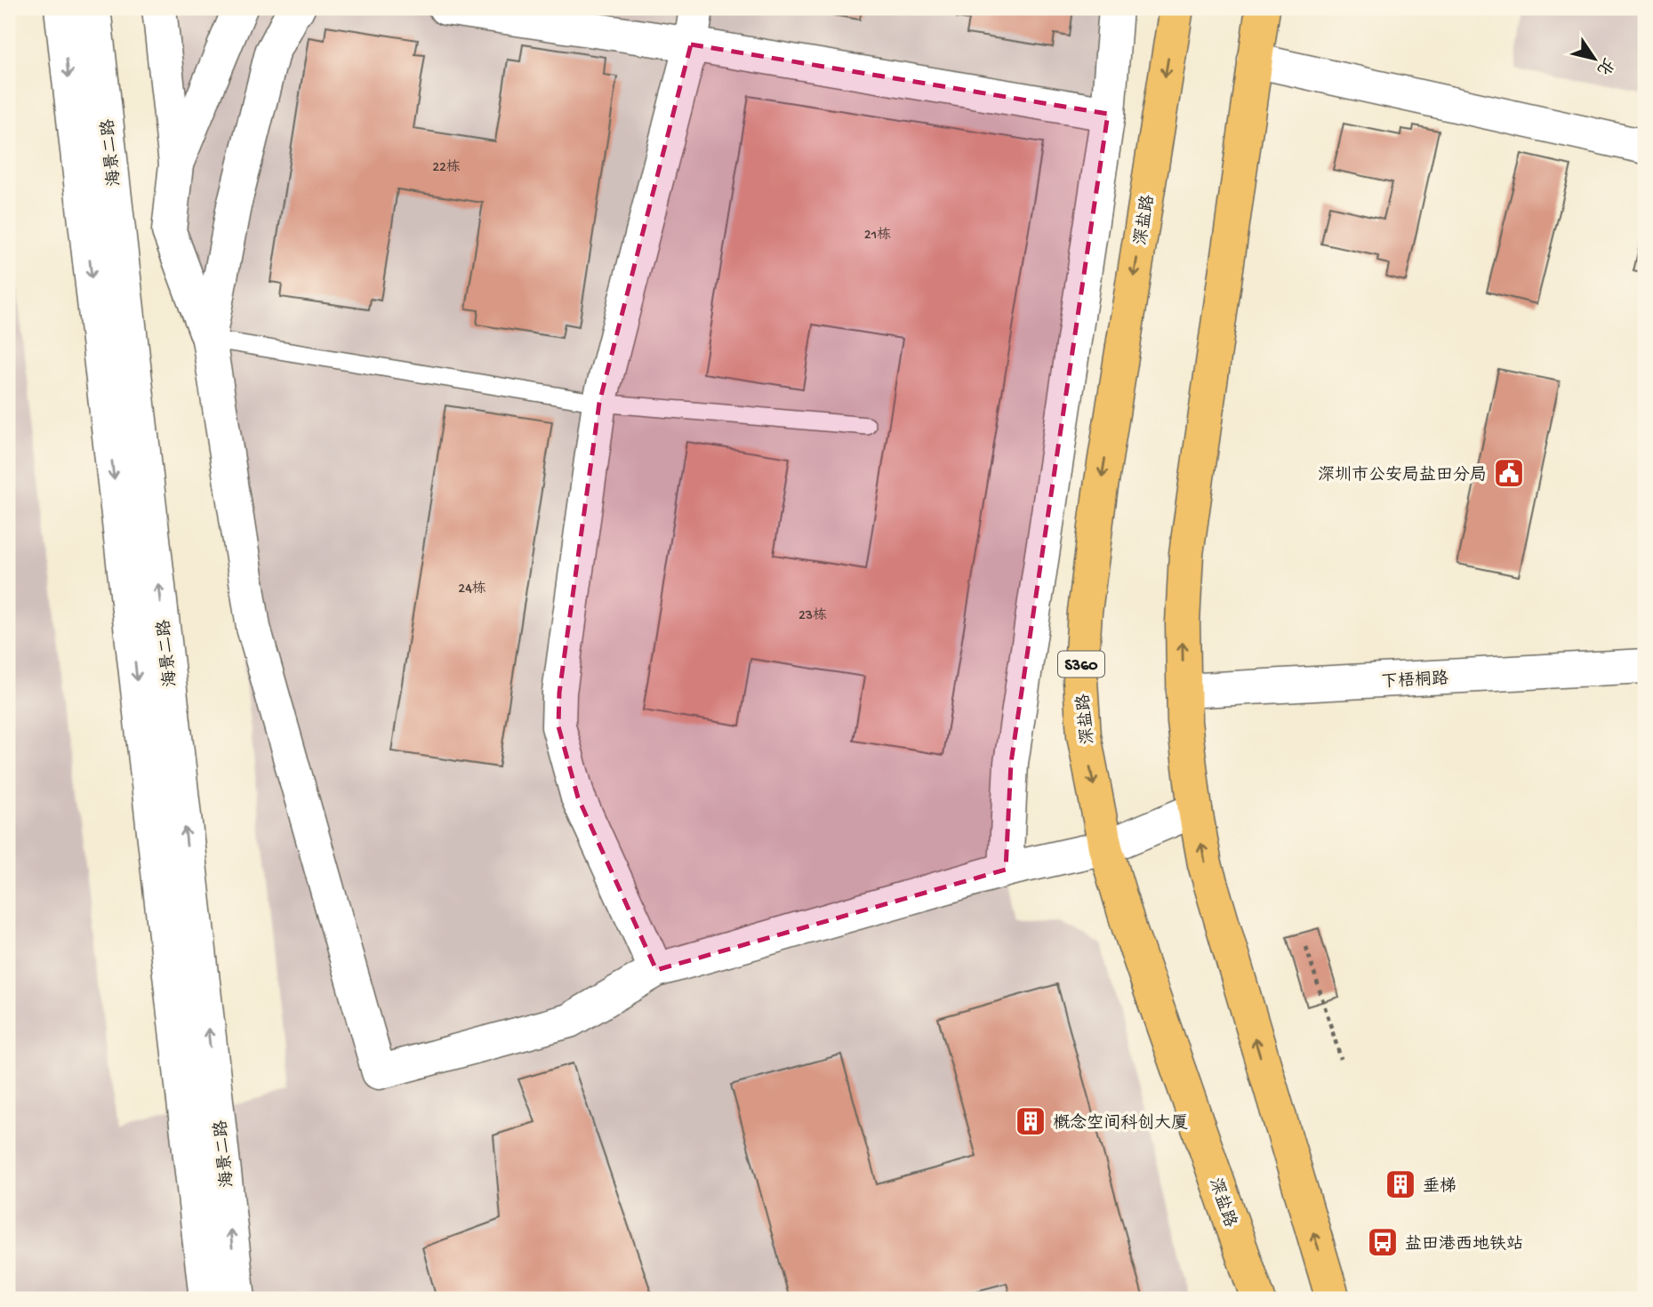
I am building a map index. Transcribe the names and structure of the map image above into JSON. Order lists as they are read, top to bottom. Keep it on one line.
{"streets":{"main road":["深盐路","S360"],"street":["海景二路","下梧桐路"]},"places":{"public building":["深圳市公安局盐田分局"],"building":["概念空间科创大厦","垂梯"],"bus stop":["盐田港西地铁站"]},"house_numbers":["22栋","21栋","24栋","23栋"],"north":"bottom right"}
